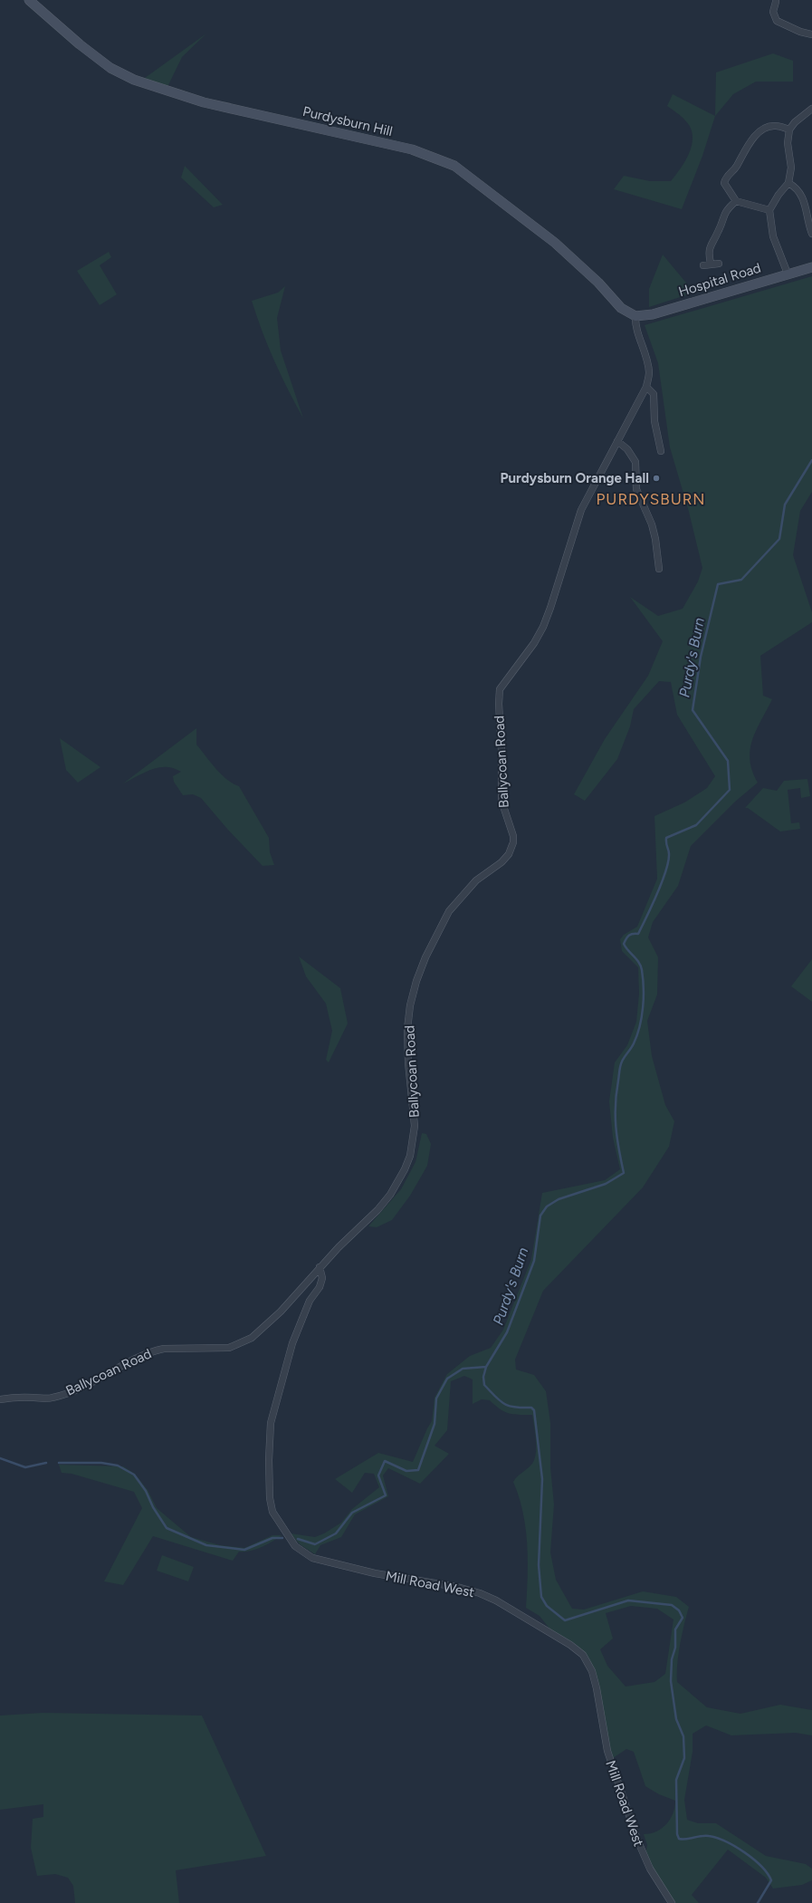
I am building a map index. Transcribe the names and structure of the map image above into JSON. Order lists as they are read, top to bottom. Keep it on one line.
{"streets":{"main road":["Purdysburn Hill","Hospital Road"],"street":["Ballycoan Road","Mill Road West"]},"crossings":[["Purdysburn Hill","Hospital Road"],["Purdysburn Hill","Ballycoan Road"],["Hospital Road","Ballycoan Road"],["Ballycoan Road","Mill Road West"]],"districts":["PURDYSBURN"],"water":["Purdy's Burn"],"places":["Purdysburn Orange Hall"]}
